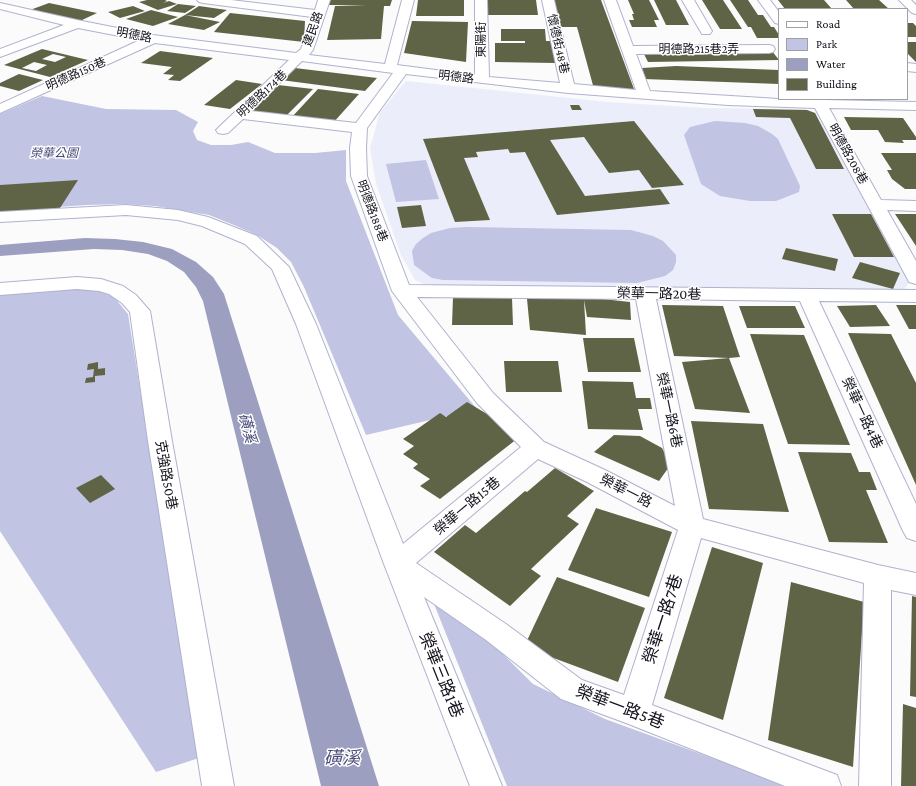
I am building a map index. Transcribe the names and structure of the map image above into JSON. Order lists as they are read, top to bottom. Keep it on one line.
{"streets":{"street":["建民路","明德路","東陽街","懷德街48巷","明德路215巷2弄","明德路150巷","明德路174巷","明德路208巷","明德路188巷","榮華一路20巷","榮華一路6巷","榮華一路4巷","克強路50巷","榮華一路","榮華一路15巷","榮華一路7巷","榮華三路1巷","榮華一路5巷"]},"crossings":[["建民路","明德路"],["建民路","明德路174巷"],["明德路","東陽街"],["明德路","懷德街48巷"],["明德路","明德路150巷"],["明德路","明德路174巷"],["明德路","明德路208巷"],["明德路188巷","榮華一路20巷"],["明德路188巷","榮華一路"],["榮華一路20巷","榮華一路6巷"],["榮華一路20巷","榮華一路4巷"],["榮華一路20巷","榮華一路"],["榮華一路6巷","榮華一路"],["榮華一路6巷","榮華一路7巷"],["榮華一路","榮華一路15巷"],["榮華一路","榮華一路7巷"],["榮華一路15巷","榮華三路1巷"],["榮華一路15巷","榮華一路5巷"],["榮華一路7巷","榮華一路5巷"],["榮華三路1巷","榮華一路5巷"]],"water":["磺溪"],"parks":["榮華公園"],"legend":["Road","Park","Water","Building"]}
